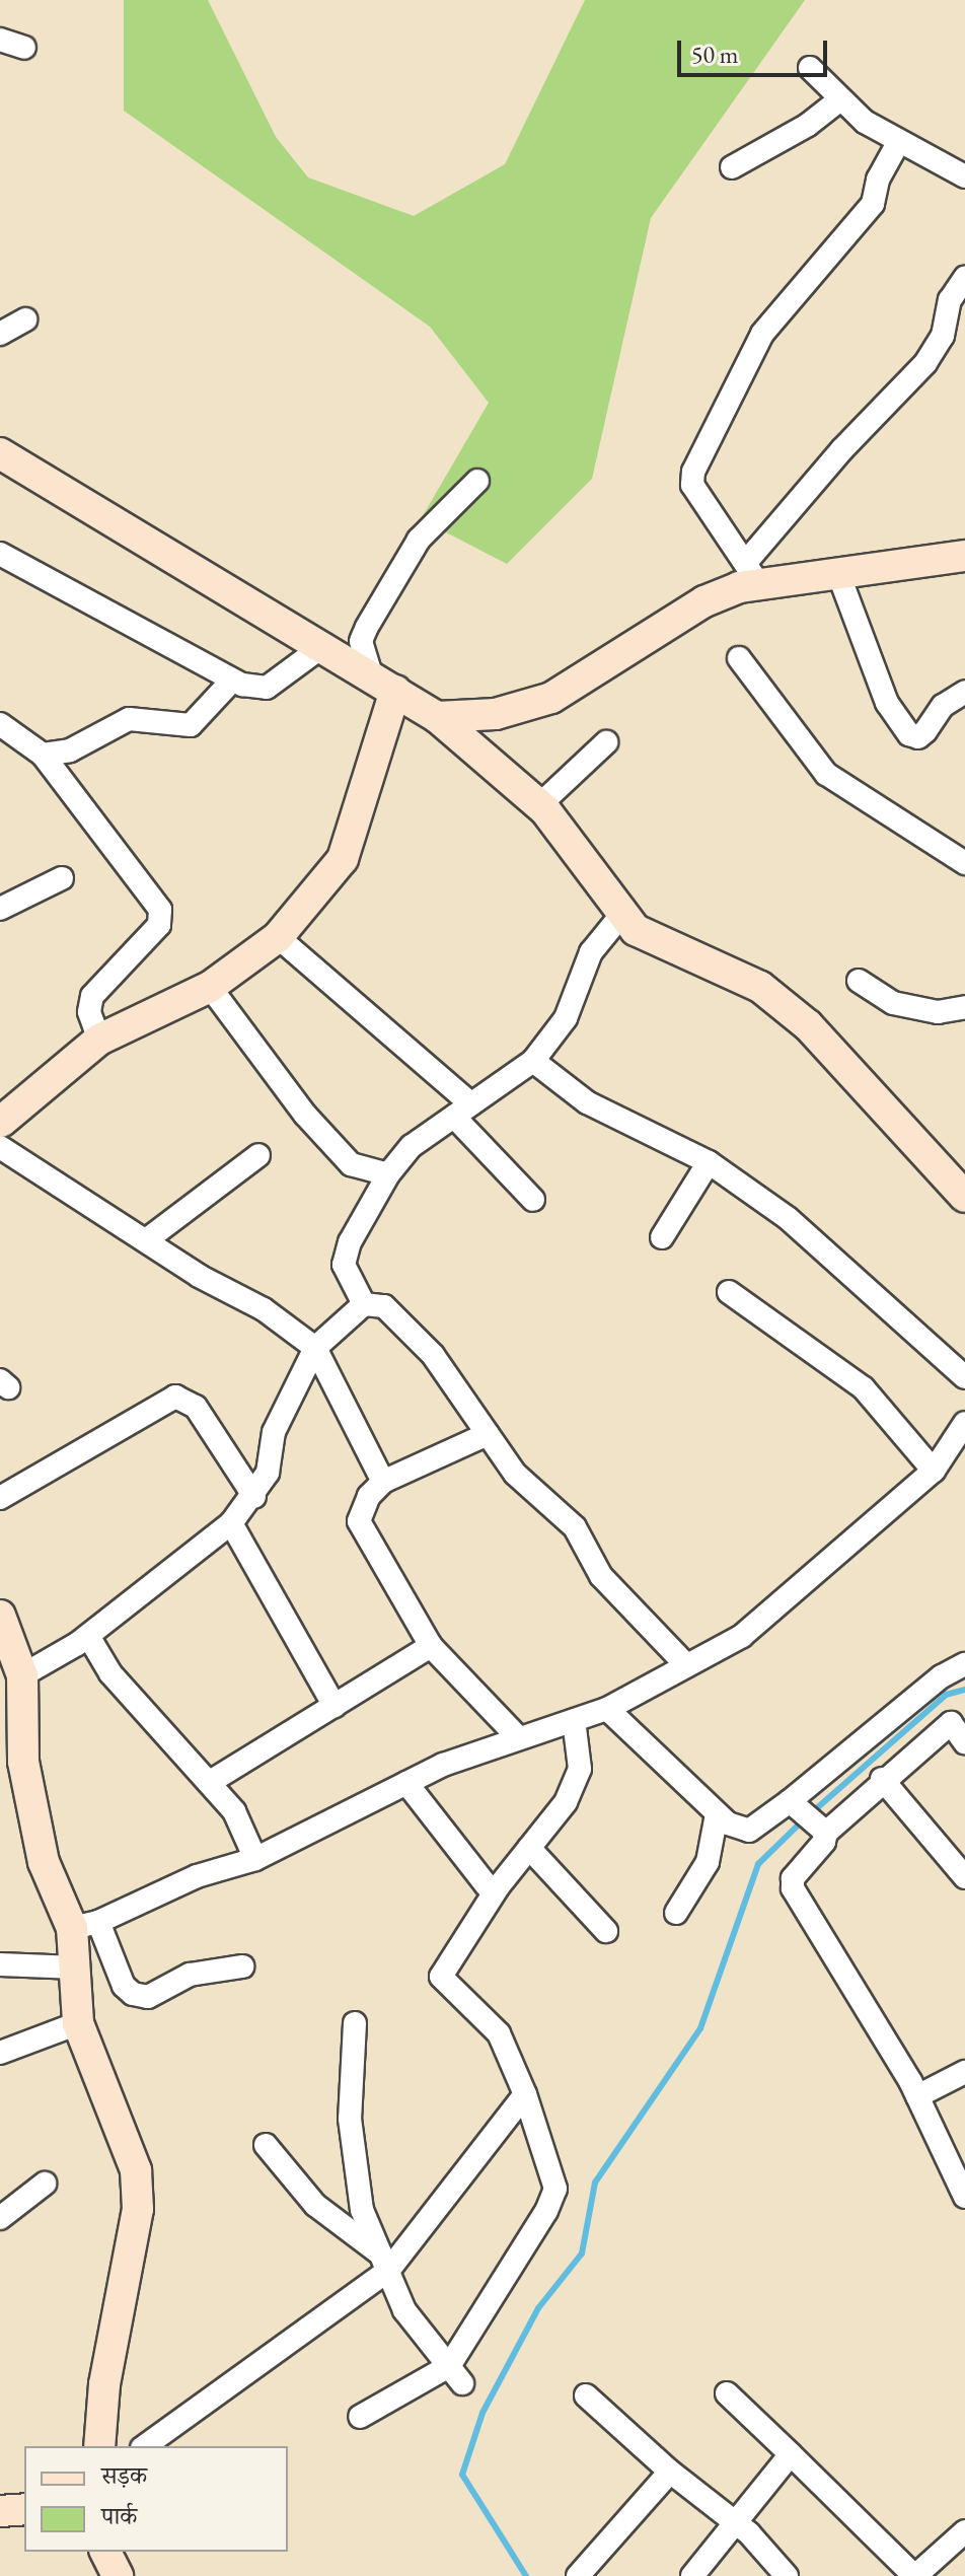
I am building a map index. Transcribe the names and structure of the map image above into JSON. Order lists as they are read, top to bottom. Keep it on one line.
{"legend":["सड़क","पार्क"],"scale_bar":"50 m"}
